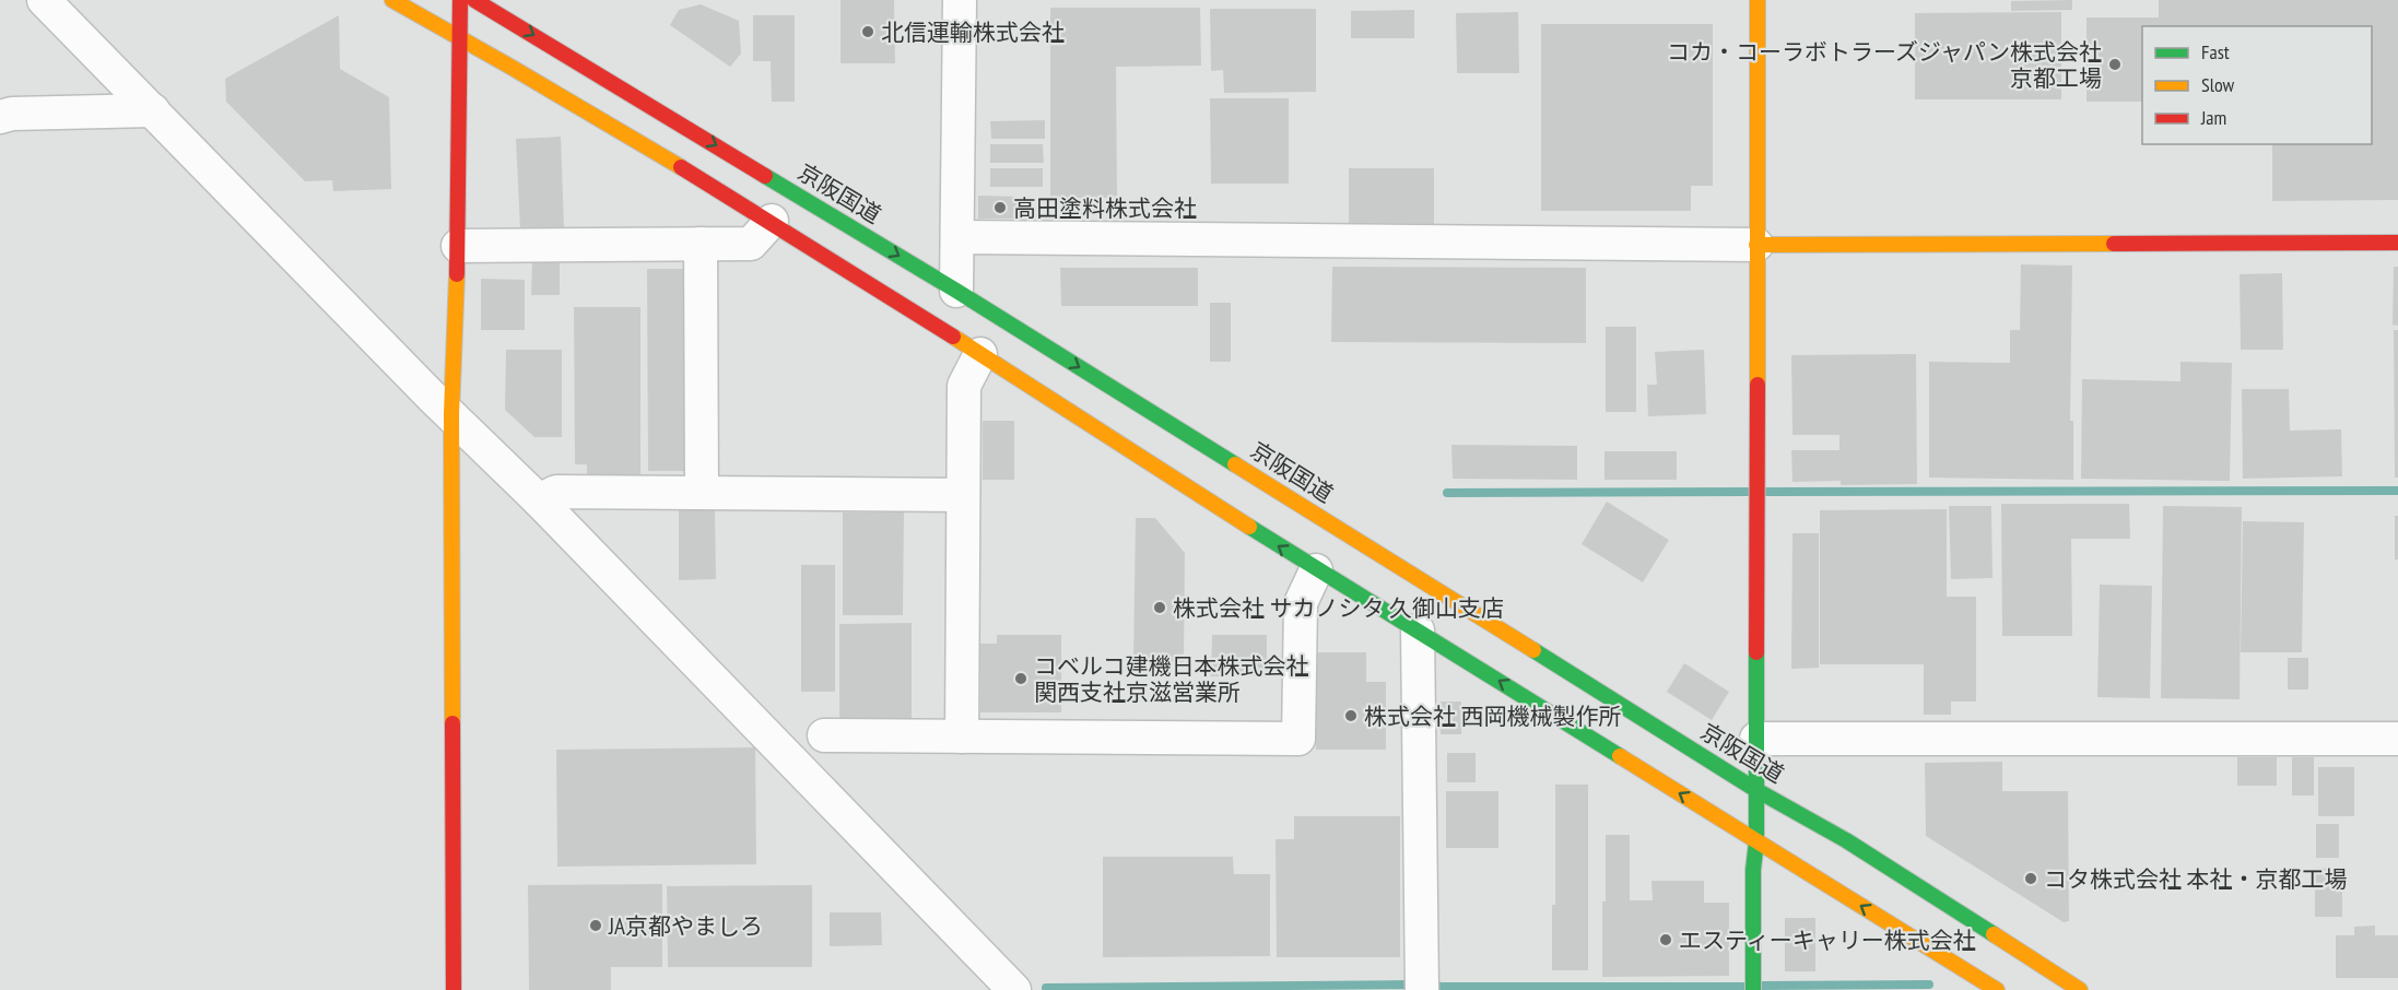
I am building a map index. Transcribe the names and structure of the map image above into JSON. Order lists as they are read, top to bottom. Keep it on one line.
{"streets":{"main road":["京阪国道"]},"places":["北信運輸株式会社","コカ・コーラボトラーズジャパン株式会社 京都工場","高田塗料株式会社","株式会社 サカノシタ 久御山支店","コベルコ建機日本株式会社 関西支社京滋営業所","株式会社 西岡機械製作所","コタ株式会社 本社・京都工場","JA京都やましろ","エスティーキャリー株式会社"],"legend":["Fast","Slow","Jam"]}
